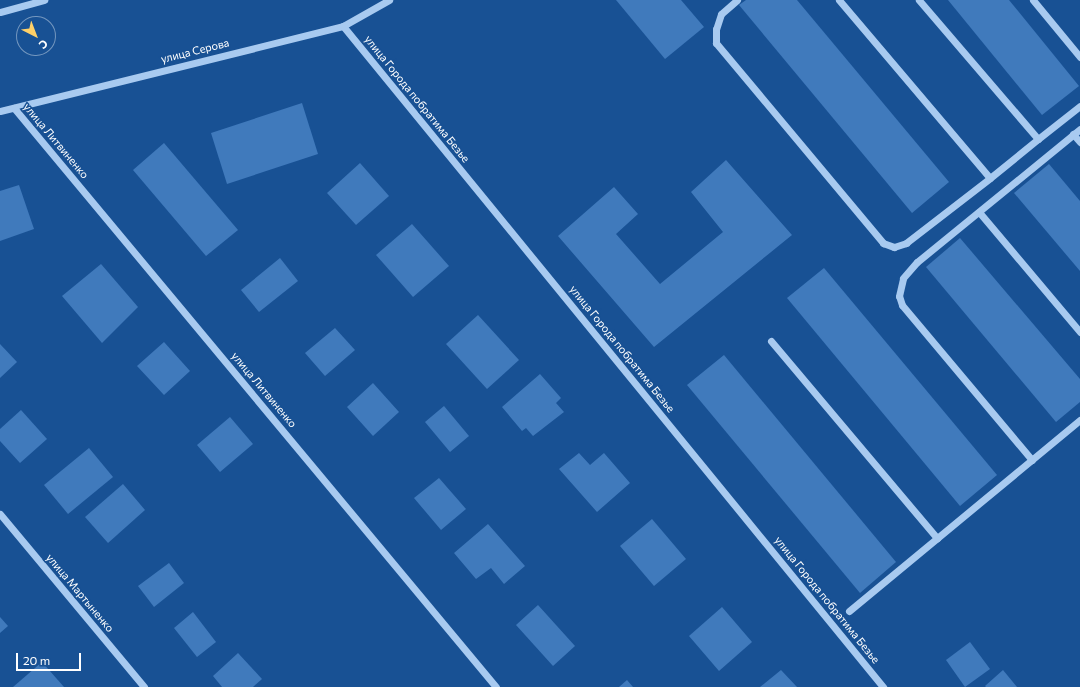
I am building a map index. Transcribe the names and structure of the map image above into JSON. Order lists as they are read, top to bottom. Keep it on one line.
{"streets":{"street":["улица Серова","улица Города побратима Безье","улица Литвиненко","улица Мартыненко"]},"crossings":[["улица Серова","улица Города побратима Безье"],["улица Серова","улица Литвиненко"]],"scale_bar":"20 m","north":"bottom right"}
